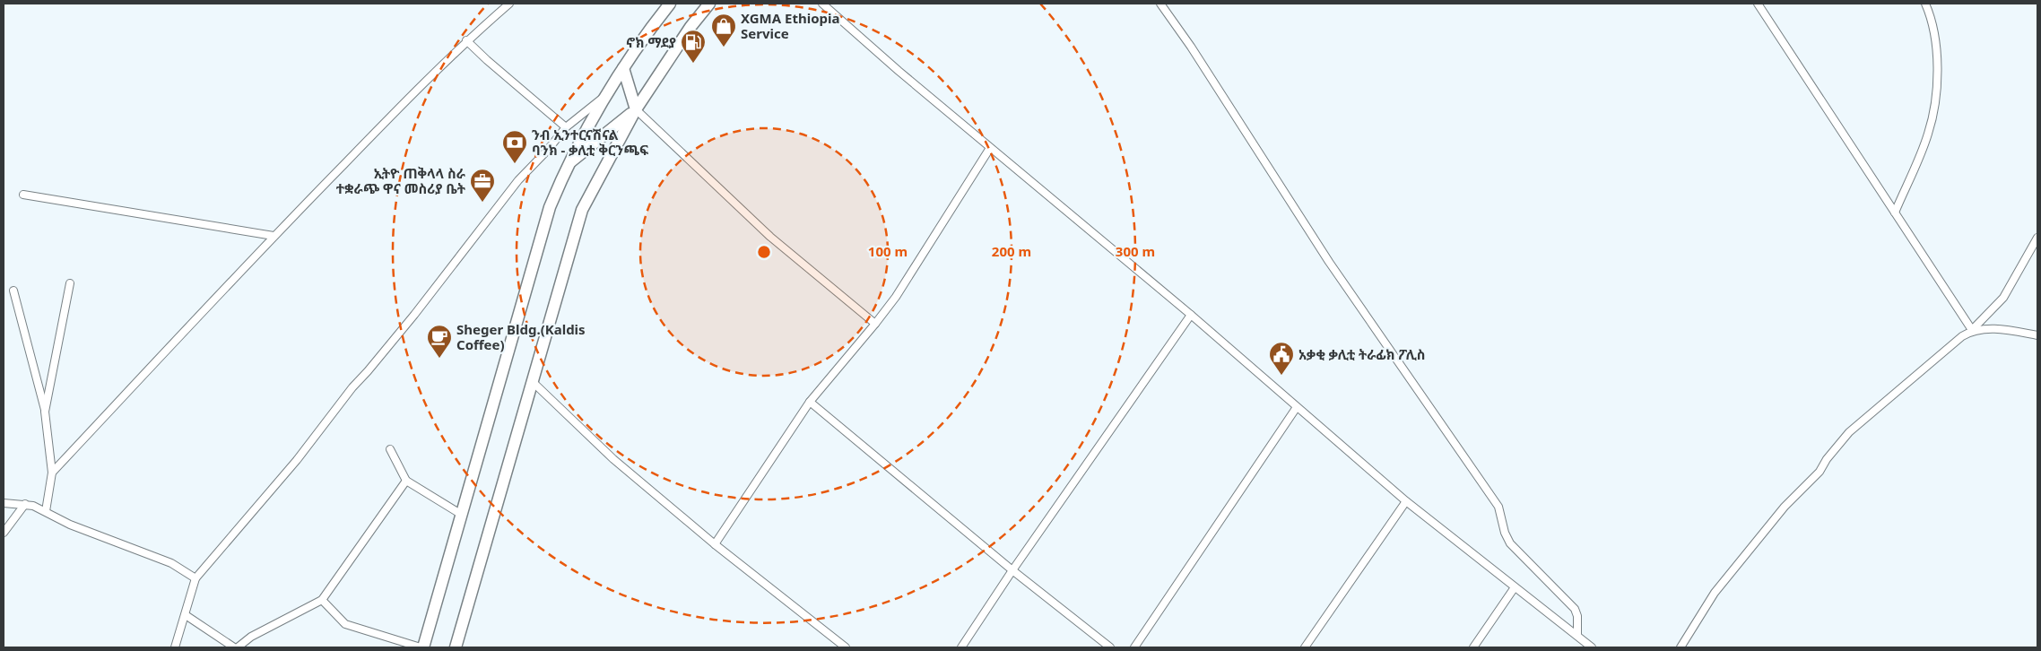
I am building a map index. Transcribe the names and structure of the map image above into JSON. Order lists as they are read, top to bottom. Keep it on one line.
{"places":{"shop":["XGMA Ethiopia Service"],"fuel station":["ኖክ ማደያ"],"bank":["ንብ ኢንተርናሽናል ባንክ - ቃሊቲ ቅርንጫፍ"],"office":["ኢትዮ ጠቅላላ ስራ ተቋራጭ ዋና መስሪያ ቤት"],"cafe":["Sheger Bldg.(Kaldis Coffee)"],"public building":["አቃቂ ቃሊቲ ትራፊክ ፖሊስ"]},"rings":["100 m","200 m","300 m"]}
